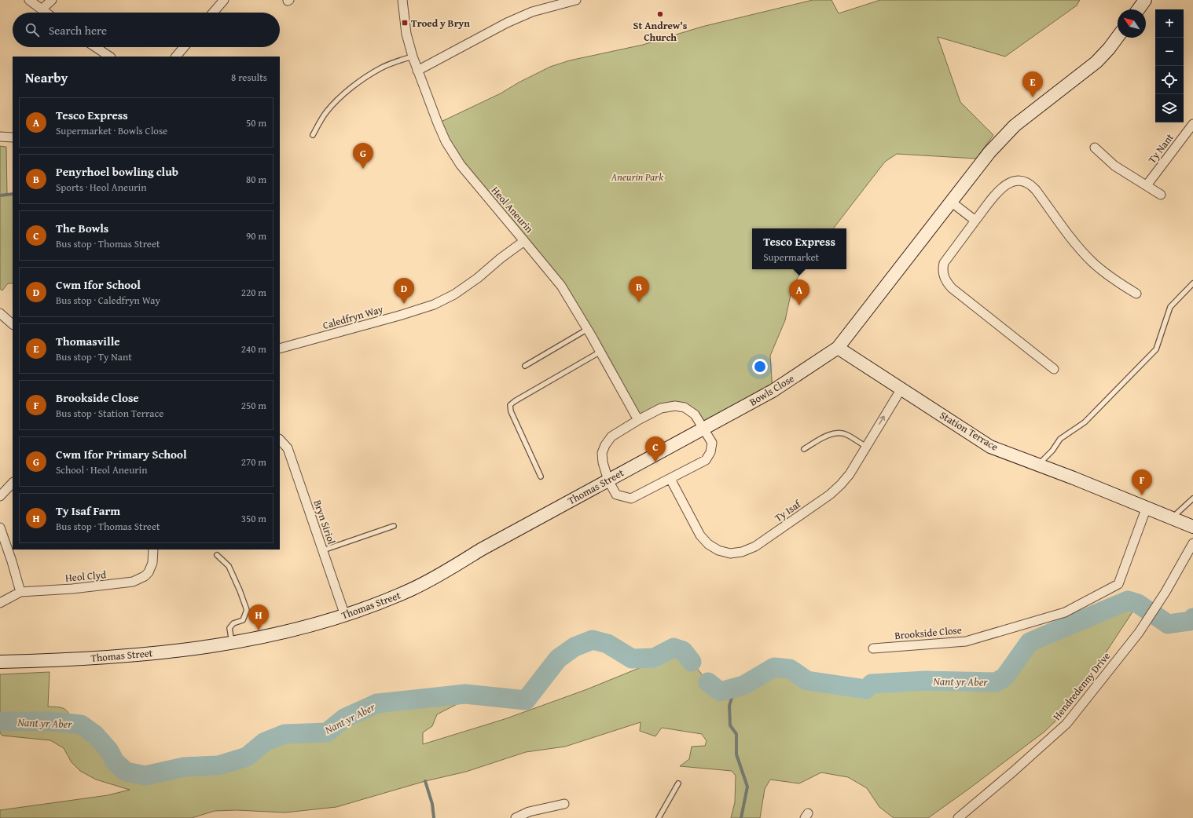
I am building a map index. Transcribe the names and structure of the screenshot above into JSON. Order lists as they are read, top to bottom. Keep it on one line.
{"streets":{"main road":["Bowls Close","Station Terrace","Thomas Street"],"street":["Ty Nant","Heol Aneurin","Caledfryn Way","Ty Isaf","Bryn Siriol","Heol Clyd","Brookside Close","Hendredenny Drive"]},"crossings":[["Heol Aneurin","Caledfryn Way"],["Bowls Close","Station Terrace"],["Bowls Close","Thomas Street"],["Station Terrace","Ty Isaf"],["Station Terrace","Brookside Close"],["Thomas Street","Bryn Siriol"]],"water":["Nant yr Aber"],"parks":["Aneurin Park"],"places":{"other":["St Andrew's Church"],"transit":["Troed y Bryn"]},"north":"top left","page":{"map_buttons":["+","−"],"search":"Search here","heading":["Nearby","8 results"],"pins":["E","G","B","D","A","C","F","H"],"list":[{"mark":"A","name":"Tesco Express","note":"Supermarket · Bowls Close","value":"50 m"},{"mark":"B","name":"Penyrhoel bowling club","note":"Sports · Heol Aneurin","value":"80 m"},{"mark":"C","name":"The Bowls","note":"Bus stop · Thomas Street","value":"90 m"},{"mark":"D","name":"Cwm Ifor School","note":"Bus stop · Caledfryn Way","value":"220 m"},{"mark":"E","name":"Thomasville","note":"Bus stop · Ty Nant","value":"240 m"},{"mark":"F","name":"Brookside Close","note":"Bus stop · Station Terrace","value":"250 m"},{"mark":"G","name":"Cwm Ifor Primary School","note":"School · Heol Aneurin","value":"270 m"},{"mark":"H","name":"Ty Isaf Farm","note":"Bus stop · Thomas Street","value":"350 m"}],"popup":["Tesco Express","Supermarket"]}}
